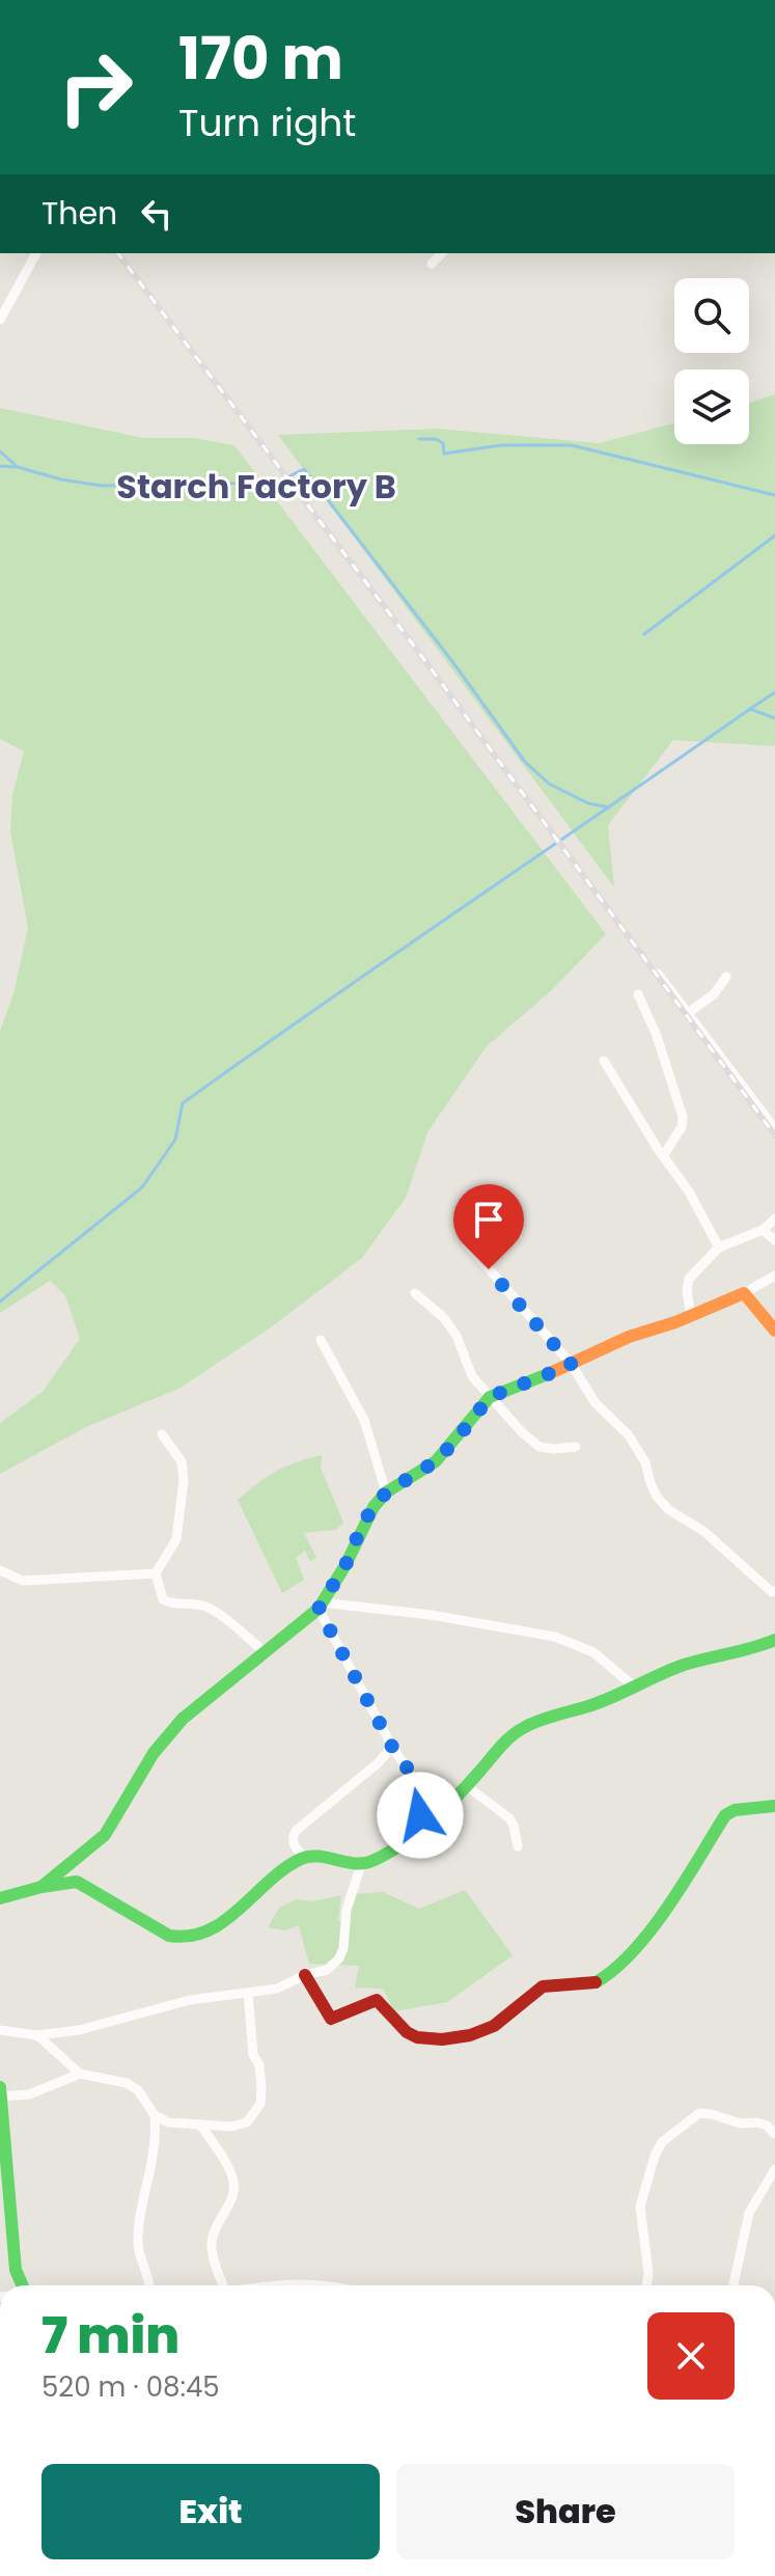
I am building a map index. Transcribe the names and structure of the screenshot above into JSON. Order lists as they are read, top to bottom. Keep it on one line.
{"districts":["Starch Factory B"],"page":{"turn":["170 m","Turn right"],"then":"Then","heading":["7 min","520 m · 08:45"],"buttons":["Exit","Share"]}}
